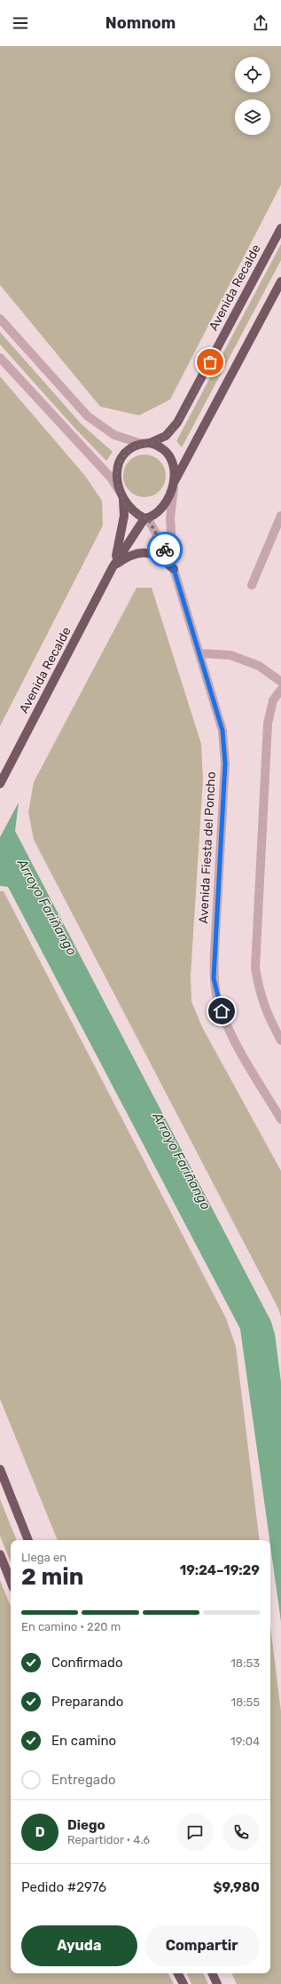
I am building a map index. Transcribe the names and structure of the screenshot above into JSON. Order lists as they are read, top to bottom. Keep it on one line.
{"streets":{"main road":["Avenida Recalde"],"street":["Avenida Fiesta del Poncho"]},"crossings":[["Avenida Recalde","Avenida Fiesta del Poncho"]],"water":["Arroyo Fariñango"],"page":{"header":"Nomnom","heading":["2 min","Llega en","19:24–19:29"],"panel":["Diego","Repartidor · 4.6","Pedido #2976","$9,980"],"bar":"En camino · 220 m","list":[["Confirmado","18:53"],["Preparando","18:55"],["En camino","19:04"],"Entregado"],"round":"D","buttons":["Ayuda","Compartir"]}}
